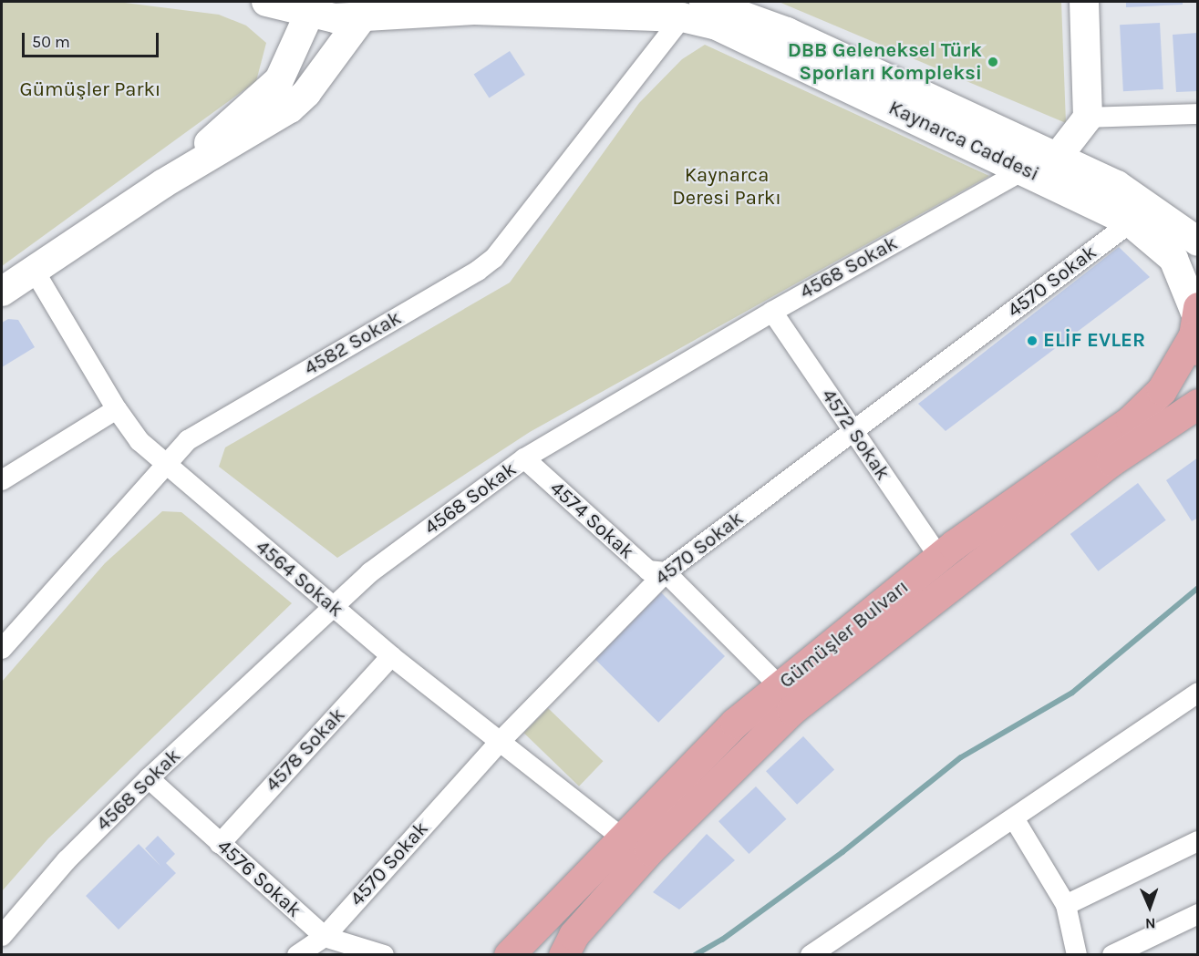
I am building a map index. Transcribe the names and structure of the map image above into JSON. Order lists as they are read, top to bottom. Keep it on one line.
{"streets":{"main road":["Kaynarca Caddesi","Gümüşler Bulvarı"],"street":["4568 Sokak","4570 Sokak","4582 Sokak","4572 Sokak","4574 Sokak","4564 Sokak","4578 Sokak","4576 Sokak"]},"crossings":[["Kaynarca Caddesi","4568 Sokak"],["Kaynarca Caddesi","4570 Sokak"],["Kaynarca Caddesi","4582 Sokak"],["Kaynarca Caddesi","Gümüşler Bulvarı"],["4568 Sokak","4572 Sokak"],["4568 Sokak","4574 Sokak"],["4568 Sokak","4564 Sokak"],["4568 Sokak","4576 Sokak"],["4570 Sokak","4572 Sokak"],["4570 Sokak","4574 Sokak"],["4570 Sokak","4564 Sokak"],["4570 Sokak","4576 Sokak"],["4582 Sokak","4564 Sokak"],["4572 Sokak","Gümüşler Bulvarı"],["4574 Sokak","Gümüşler Bulvarı"],["4564 Sokak","Gümüşler Bulvarı"],["4564 Sokak","4578 Sokak"],["4578 Sokak","4576 Sokak"]],"parks":["Gümüşler Parkı","Kaynarca Deresi Parkı"],"places":["DBB Geleneksel Türk Sporları Kompleksi","ELİF EVLER"],"scale_bar":"50 m","north":"bottom"}
